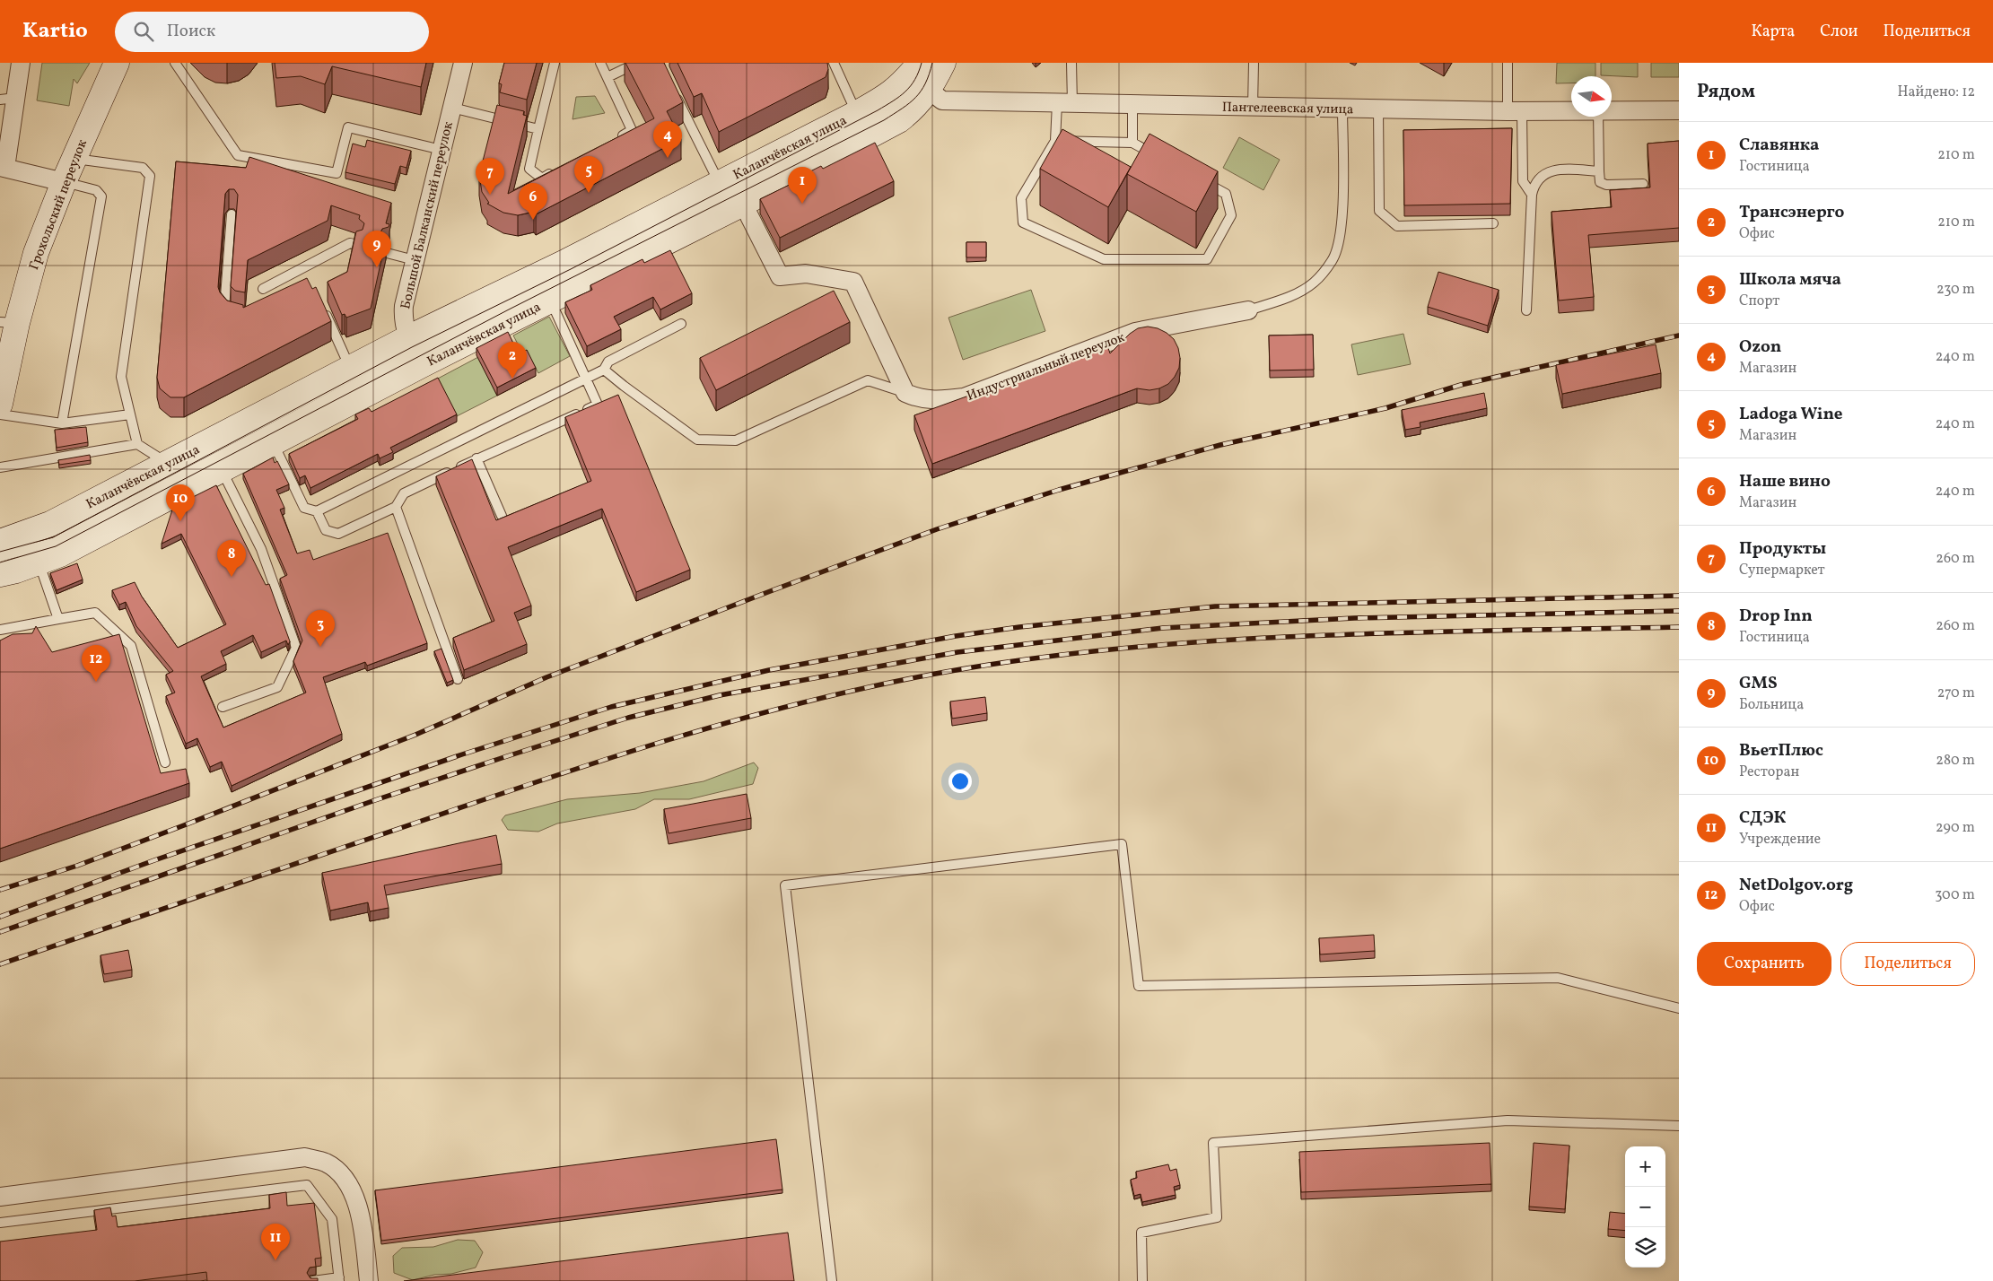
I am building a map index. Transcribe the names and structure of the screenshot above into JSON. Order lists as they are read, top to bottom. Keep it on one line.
{"streets":{"main road":["Каланчёвская улица","Грохольский переулок"],"street":["Пантелеевская улица","Большой Балканский переулок","Индустриальный переулок"]},"crossings":[["Пантелеевская улица","Каланчёвская улица"],["Каланчёвская улица","Большой Балканский переулок"]],"north":"right","page":{"header":"Kartio","search":"Поиск","nav":["Карта","Слои","Поделиться"],"heading":["Рядом","Найдено: 12"],"pins":["4","5","7","1","6","9","2","10","8","3","12","11"],"list":[{"mark":"1","name":"Славянка","note":"Гостиница","value":"210 m"},{"mark":"2","name":"Трансэнерго","note":"Офис","value":"210 m"},{"mark":"3","name":"Школа мяча","note":"Спорт","value":"230 m"},{"mark":"4","name":"Ozon","note":"Магазин","value":"240 m"},{"mark":"5","name":"Ladoga Wine","note":"Магазин","value":"240 m"},{"mark":"6","name":"Наше вино","note":"Магазин","value":"240 m"},{"mark":"7","name":"Продукты","note":"Супермаркет","value":"260 m"},{"mark":"8","name":"Drop Inn","note":"Гостиница","value":"260 m"},{"mark":"9","name":"GMS","note":"Больница","value":"270 m"},{"mark":"10","name":"ВьетПлюс","note":"Ресторан","value":"280 m"},{"mark":"11","name":"СДЭК","note":"Учреждение","value":"290 m"},{"mark":"12","name":"NetDolgov.org","note":"Офис","value":"300 m"}],"buttons":["Сохранить","Поделиться"],"map_buttons":["+","−"]}}
